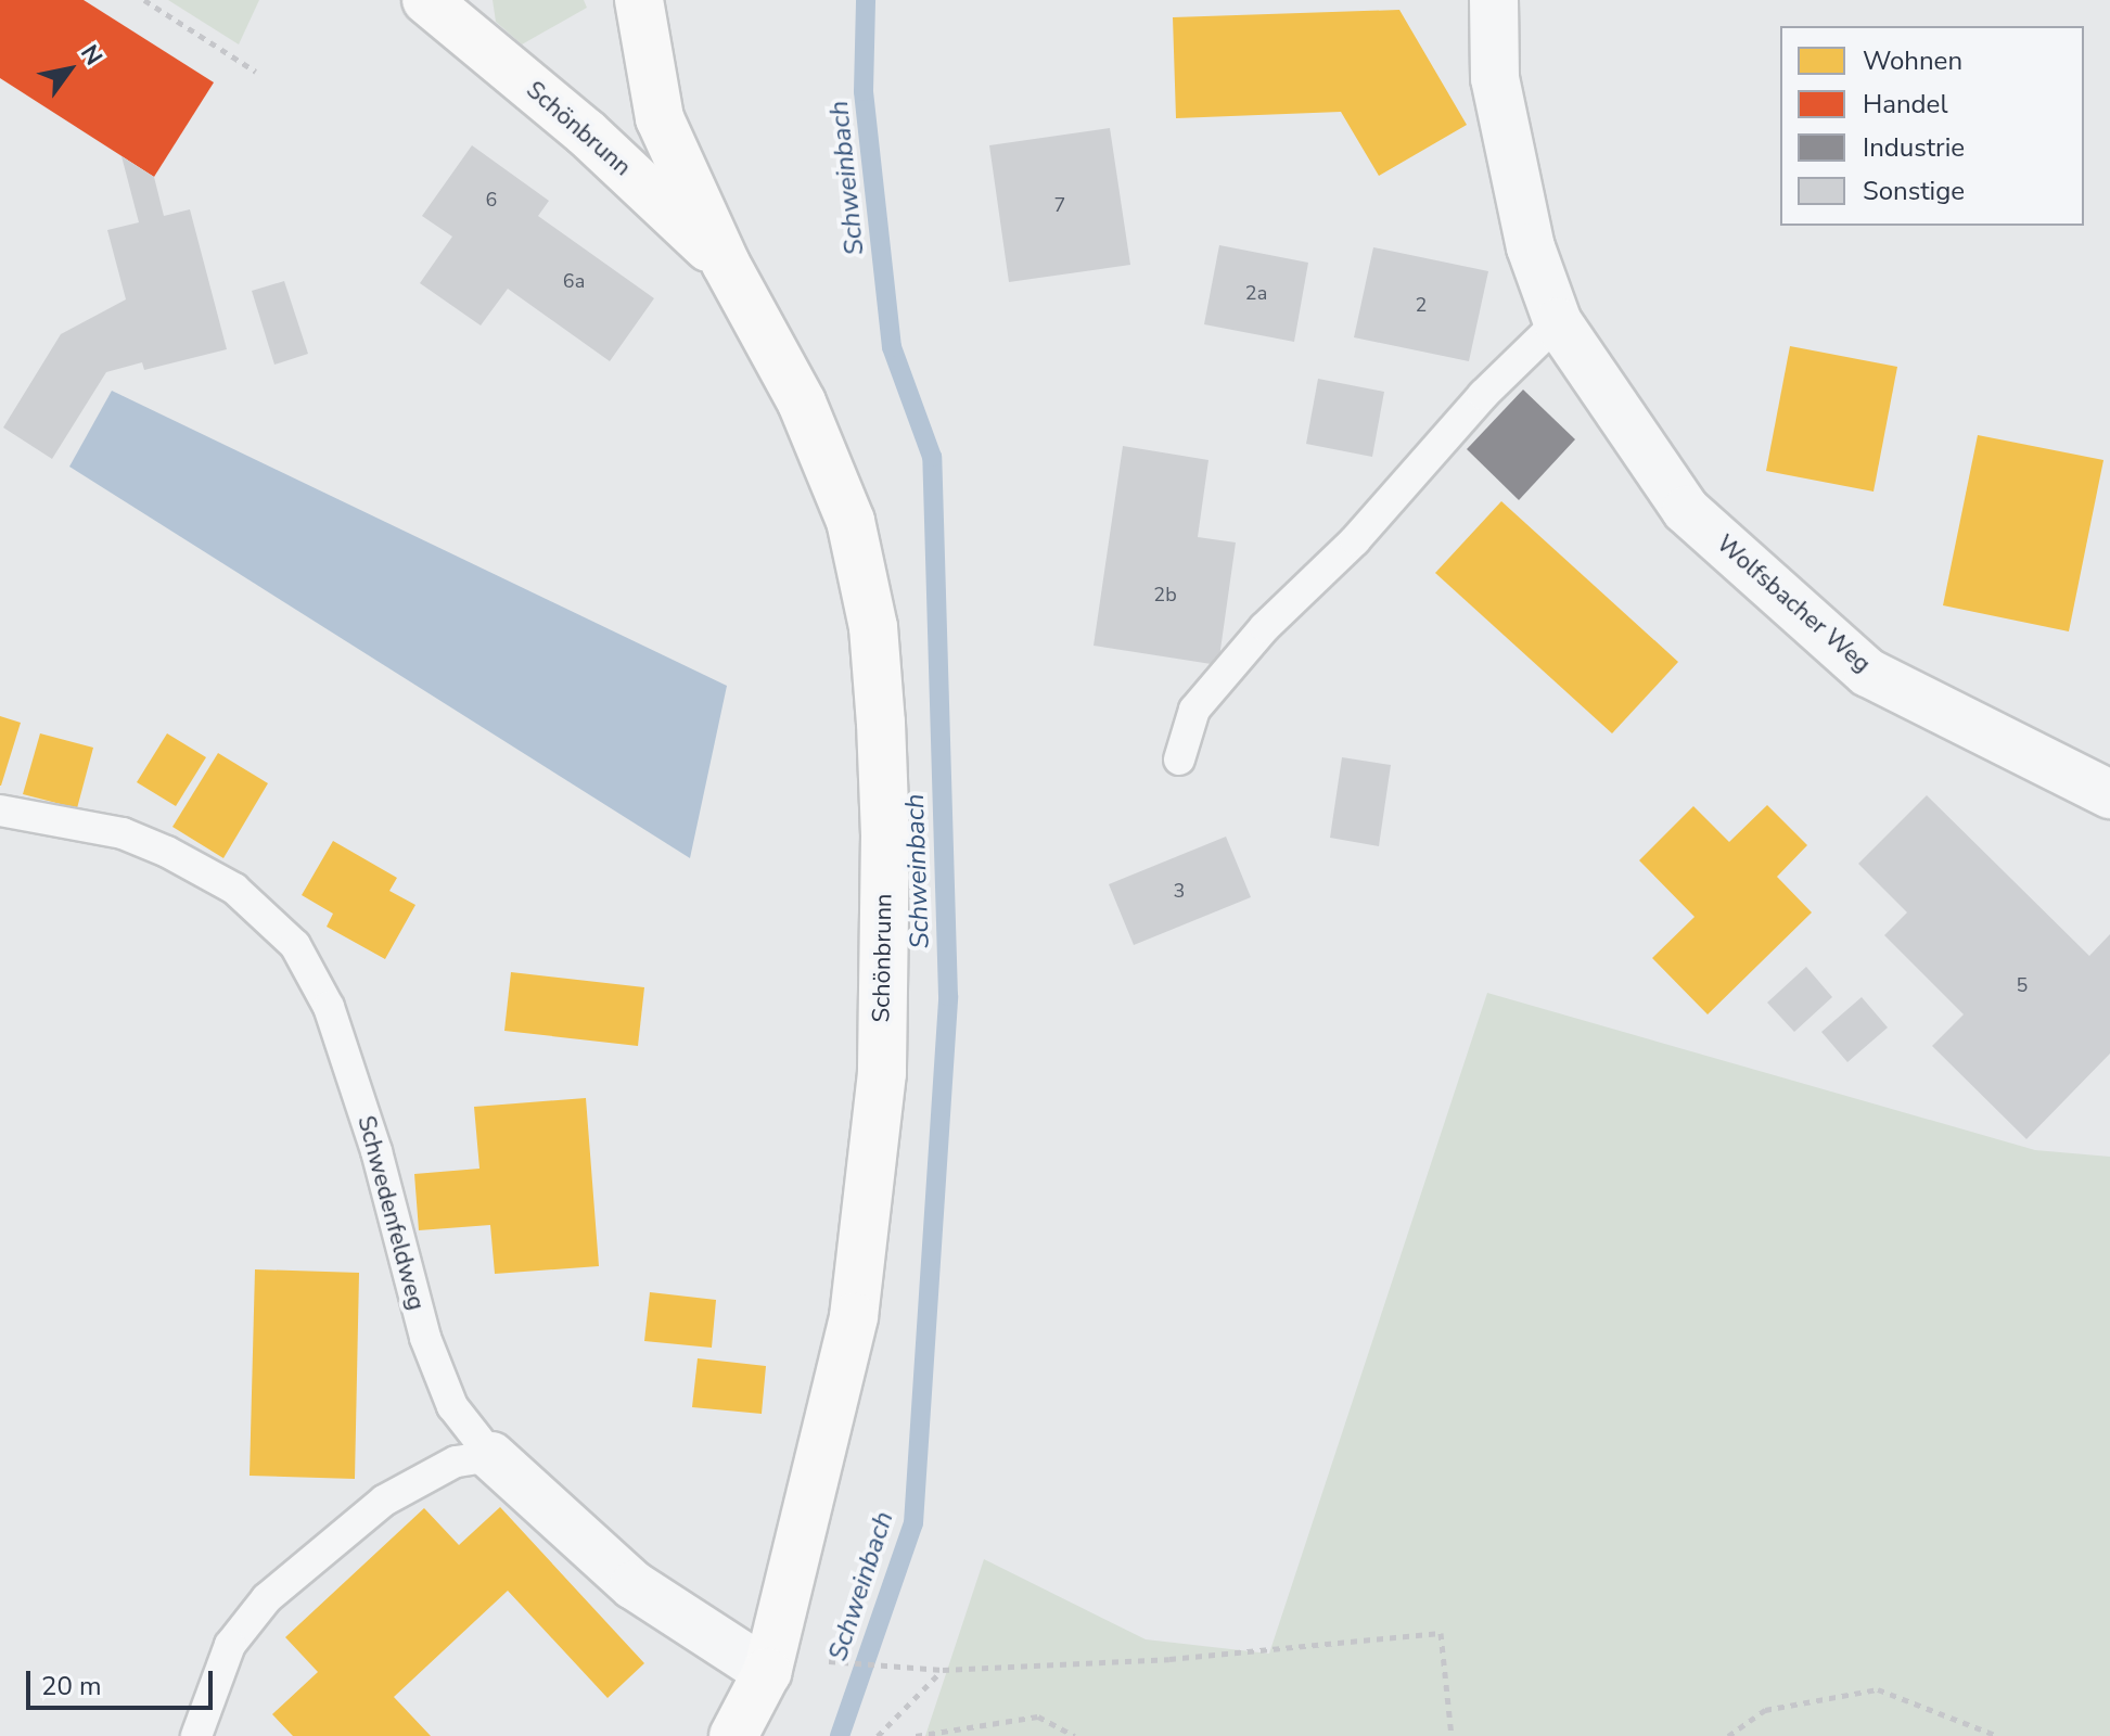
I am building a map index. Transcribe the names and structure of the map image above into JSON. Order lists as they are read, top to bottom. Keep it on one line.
{"streets":{"main road":["Schönbrunn"],"street":["Wolfsbacher Weg","Schwedenfeldweg"]},"crossings":[["Schönbrunn","Schwedenfeldweg"]],"water":["Schweinbach"],"house_numbers":["6","7","6a","2a","2","2b","3","5"],"legend":["Wohnen","Handel","Industrie","Sonstige"],"scale_bar":"20 m","north":"top right"}
